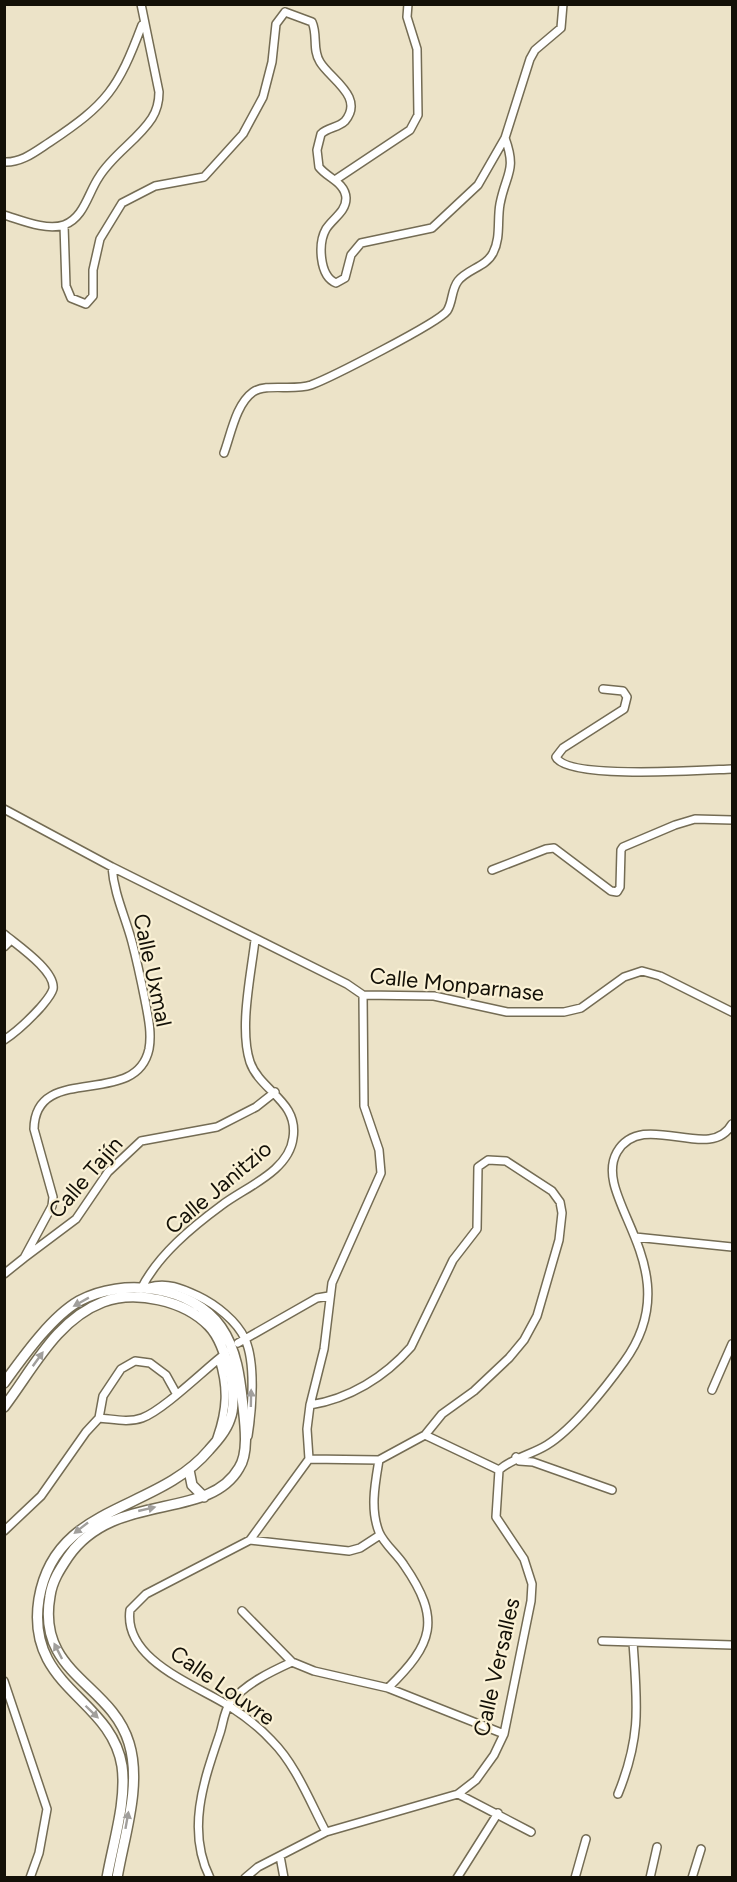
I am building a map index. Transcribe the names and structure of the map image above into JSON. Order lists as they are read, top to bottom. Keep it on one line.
{"streets":{"street":["Calle Uxmal","Calle Monparnase","Calle Tajín","Calle Janitzio","Calle Versalles","Calle Louvre"]},"crossings":[["Calle Uxmal","Calle Monparnase"],["Calle Uxmal","Calle Tajín"],["Calle Monparnase","Calle Janitzio"],["Calle Tajín","Calle Janitzio"],["Calle Versalles","Calle Louvre"]]}
